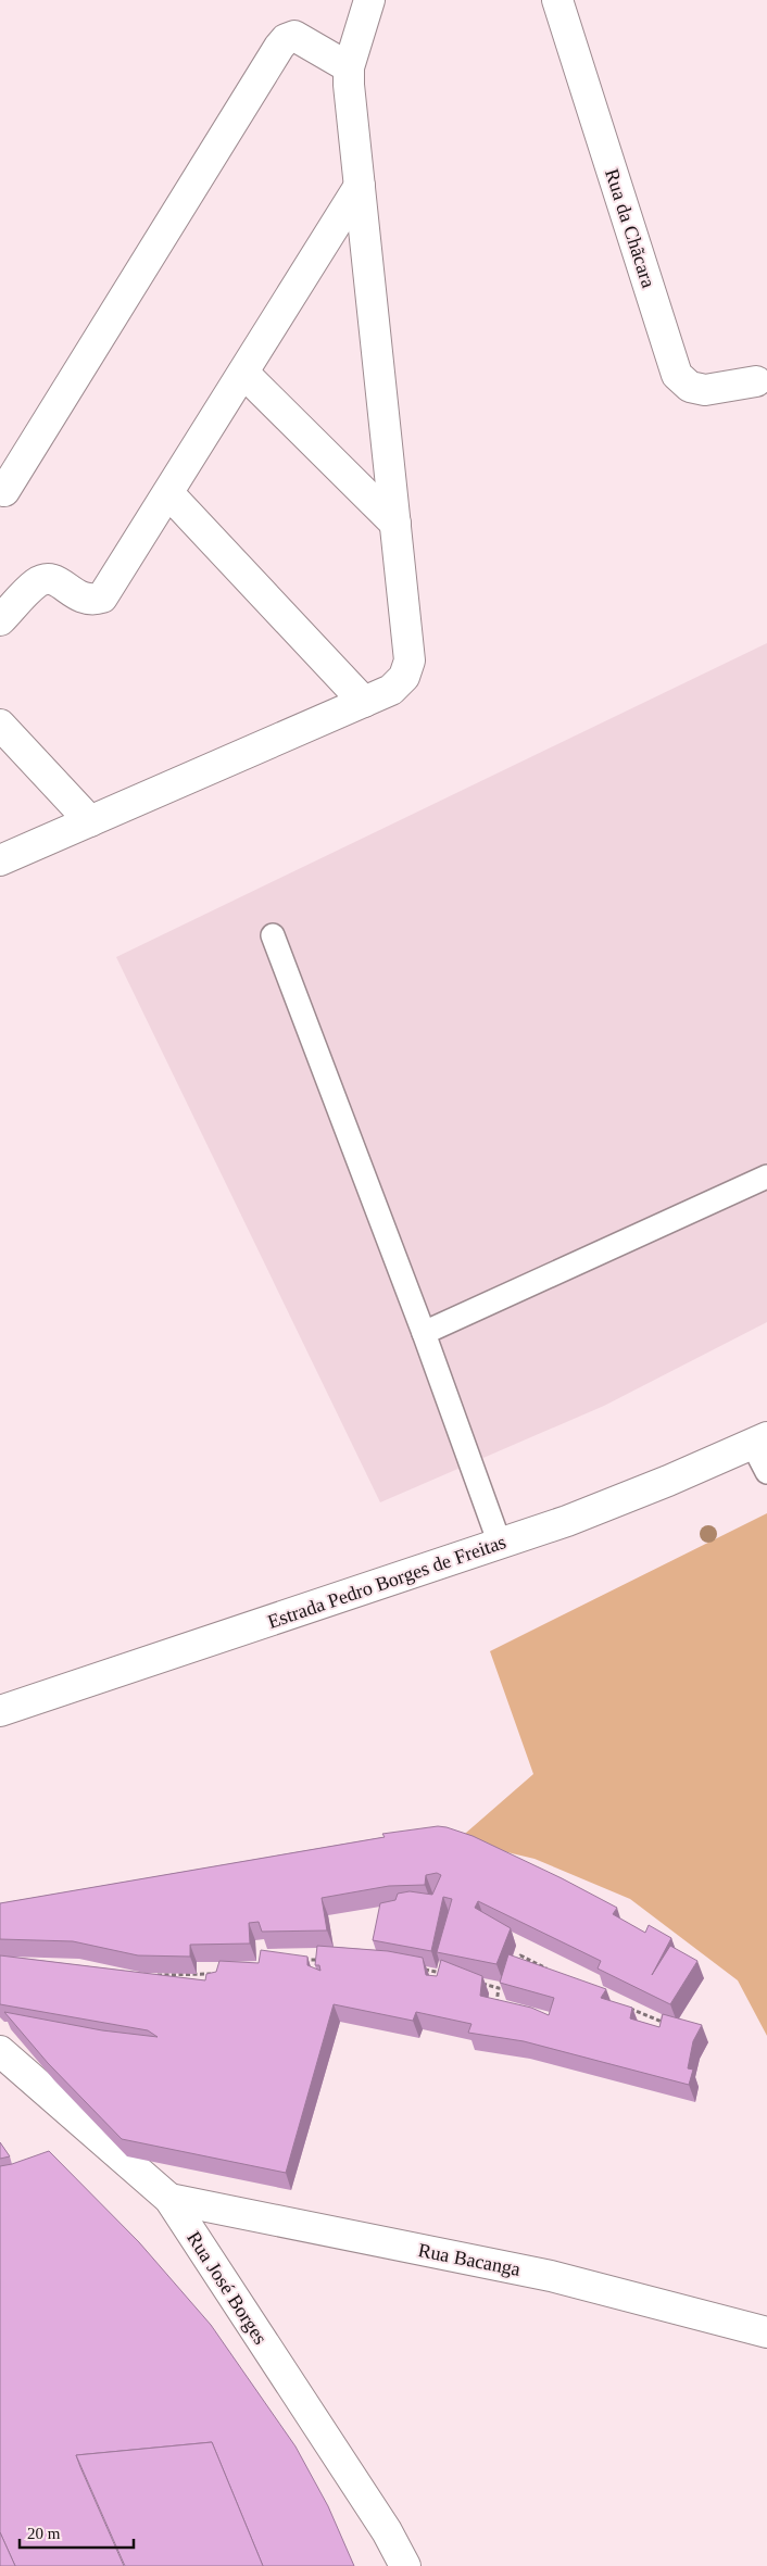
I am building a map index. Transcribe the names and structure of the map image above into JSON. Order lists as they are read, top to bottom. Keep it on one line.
{"streets":{"street":["Rua da Chãcara","Estrada Pedro Borges de Freitas","Rua Bacanga","Rua José Borges"]},"crossings":[["Rua Bacanga","Rua José Borges"]],"scale_bar":"20 m"}
